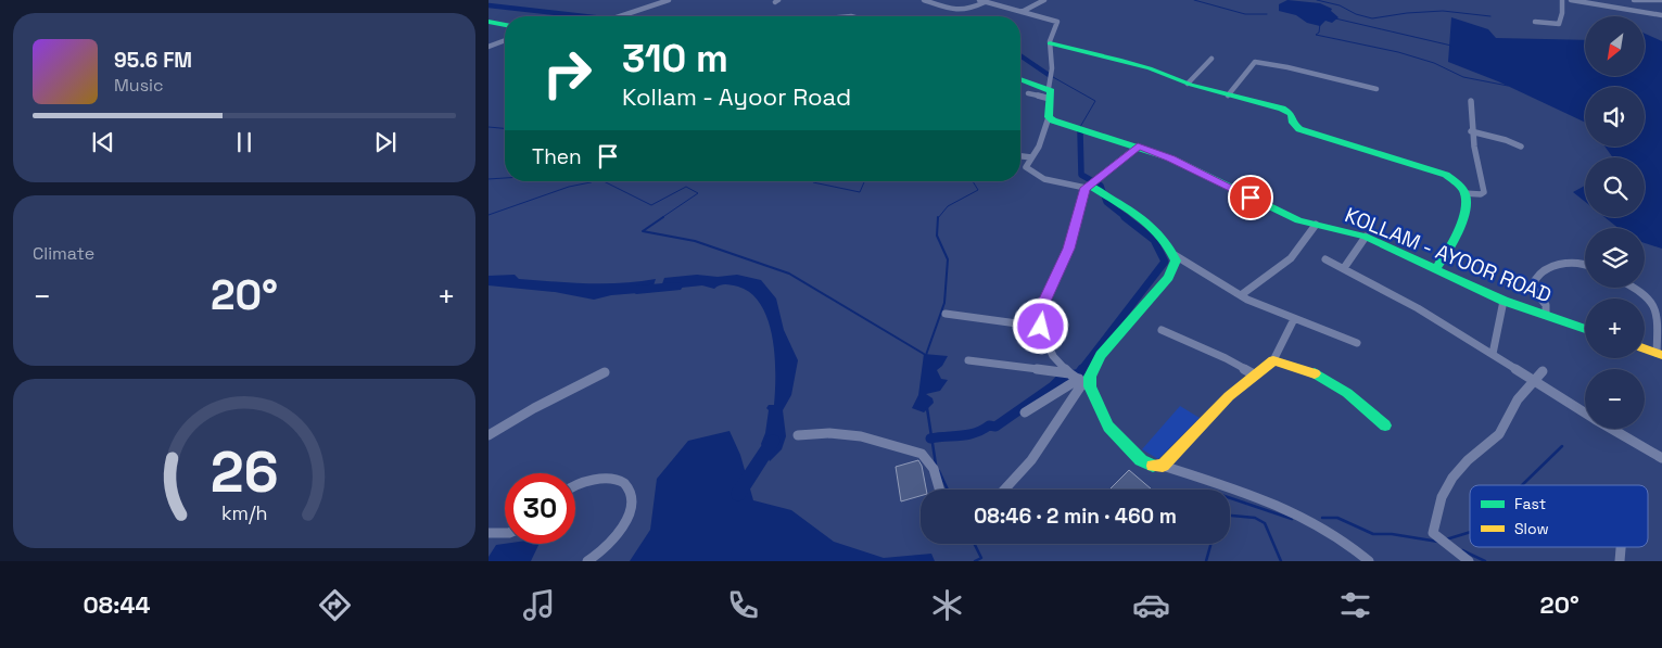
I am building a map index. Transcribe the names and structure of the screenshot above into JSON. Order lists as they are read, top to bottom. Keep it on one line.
{"streets":{"street":["KOLLAM - AYOOR ROAD"]},"legend":["Fast","Slow"],"north":"bottom left","page":{"map_buttons":["+","−"],"turn":["310 m","Kollam - Ayoor Road"],"song":["95.6 FM","Music"],"then":"Then","tile":"Climate","heat":["−","20°","+"],"limit":"30","trip":"08:46 · 2 min · 460 m","tabs":["08:44","20°"],"gauge":["26","km/h"]}}
